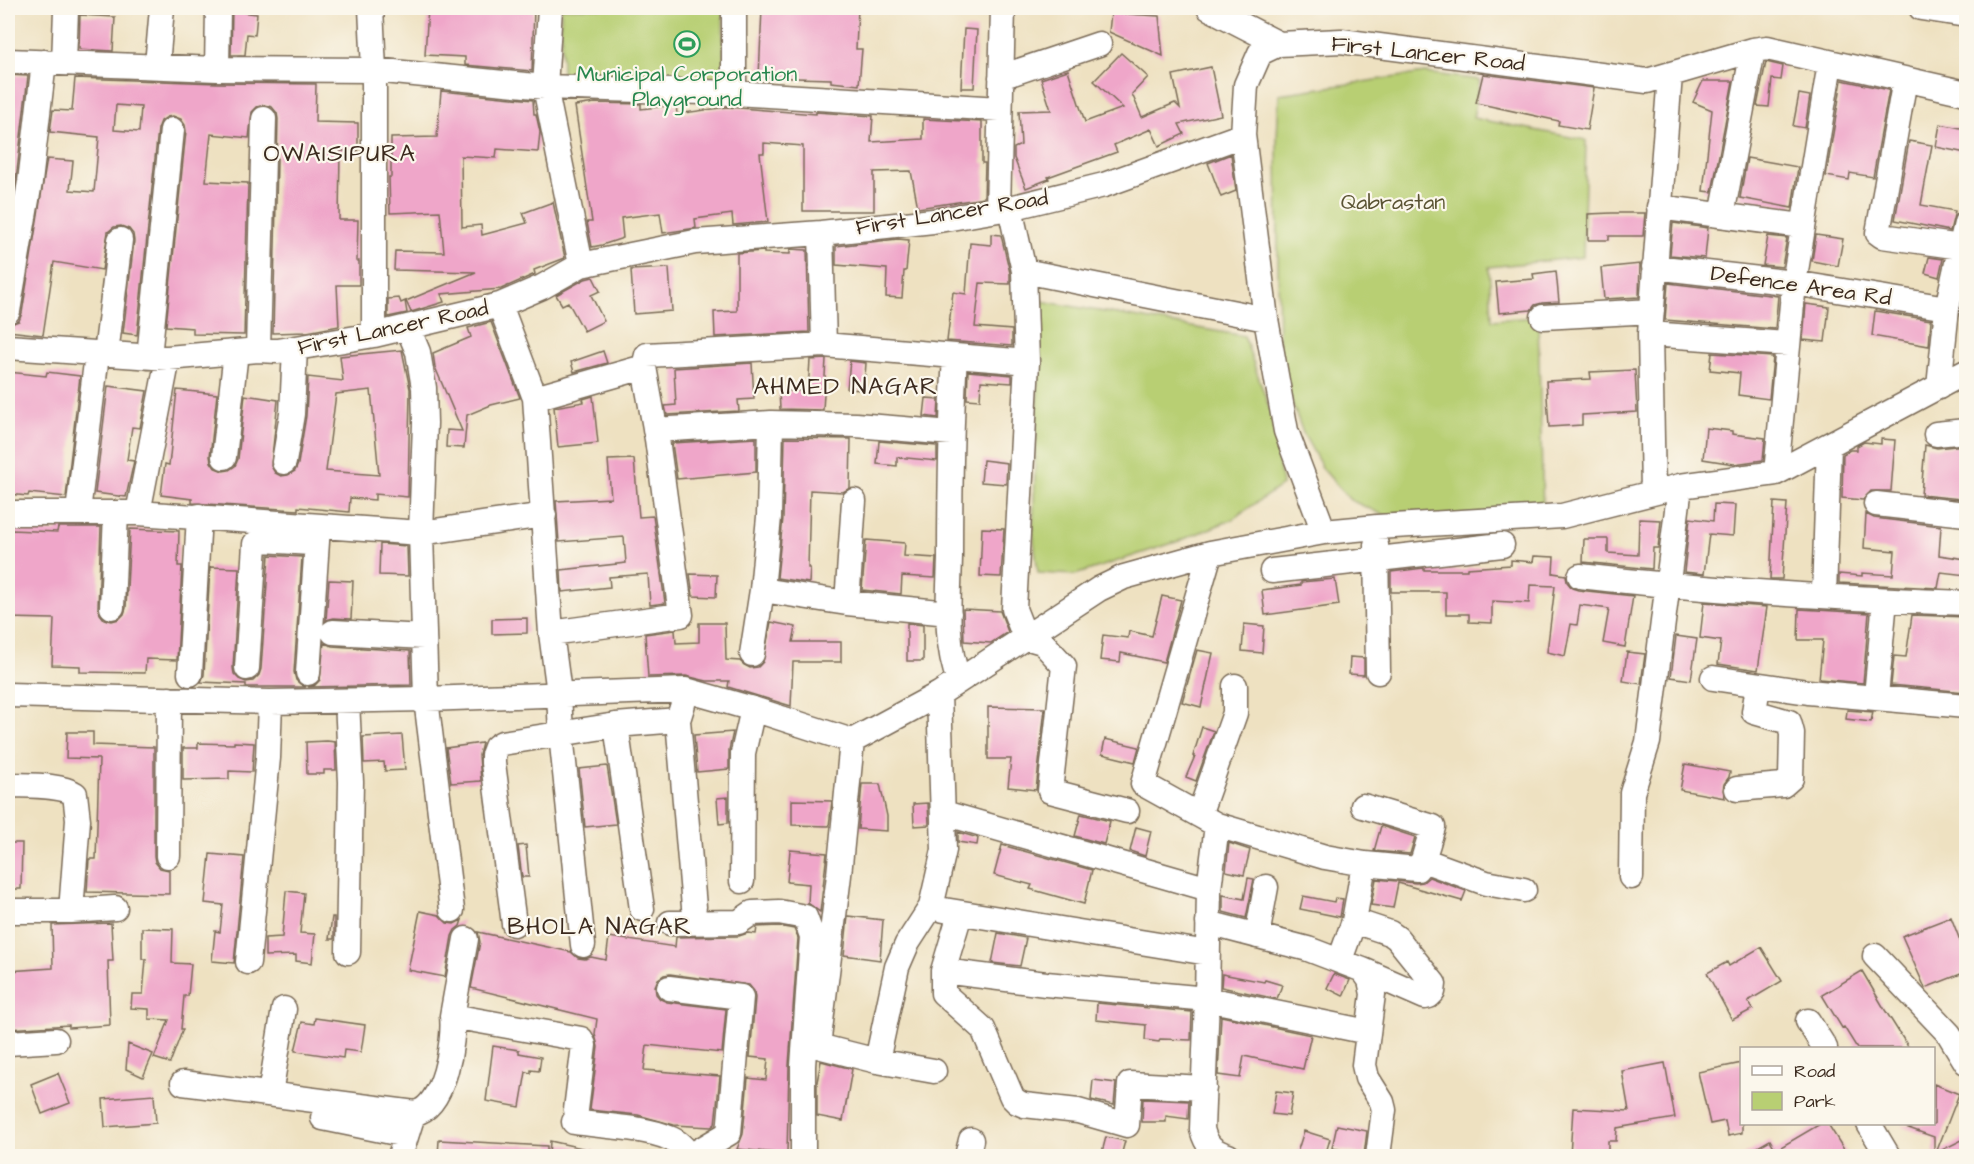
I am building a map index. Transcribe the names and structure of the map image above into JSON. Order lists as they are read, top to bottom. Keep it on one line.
{"streets":{"street":["First Lancer Road","Defence Area Rd"]},"districts":["OWAISIPURA","AHMED NAGAR","BHOLA NAGAR"],"parks":["Qabrastan"],"places":{"sports":["Municipal Corporation Playground"]},"legend":["Road","Park"]}
